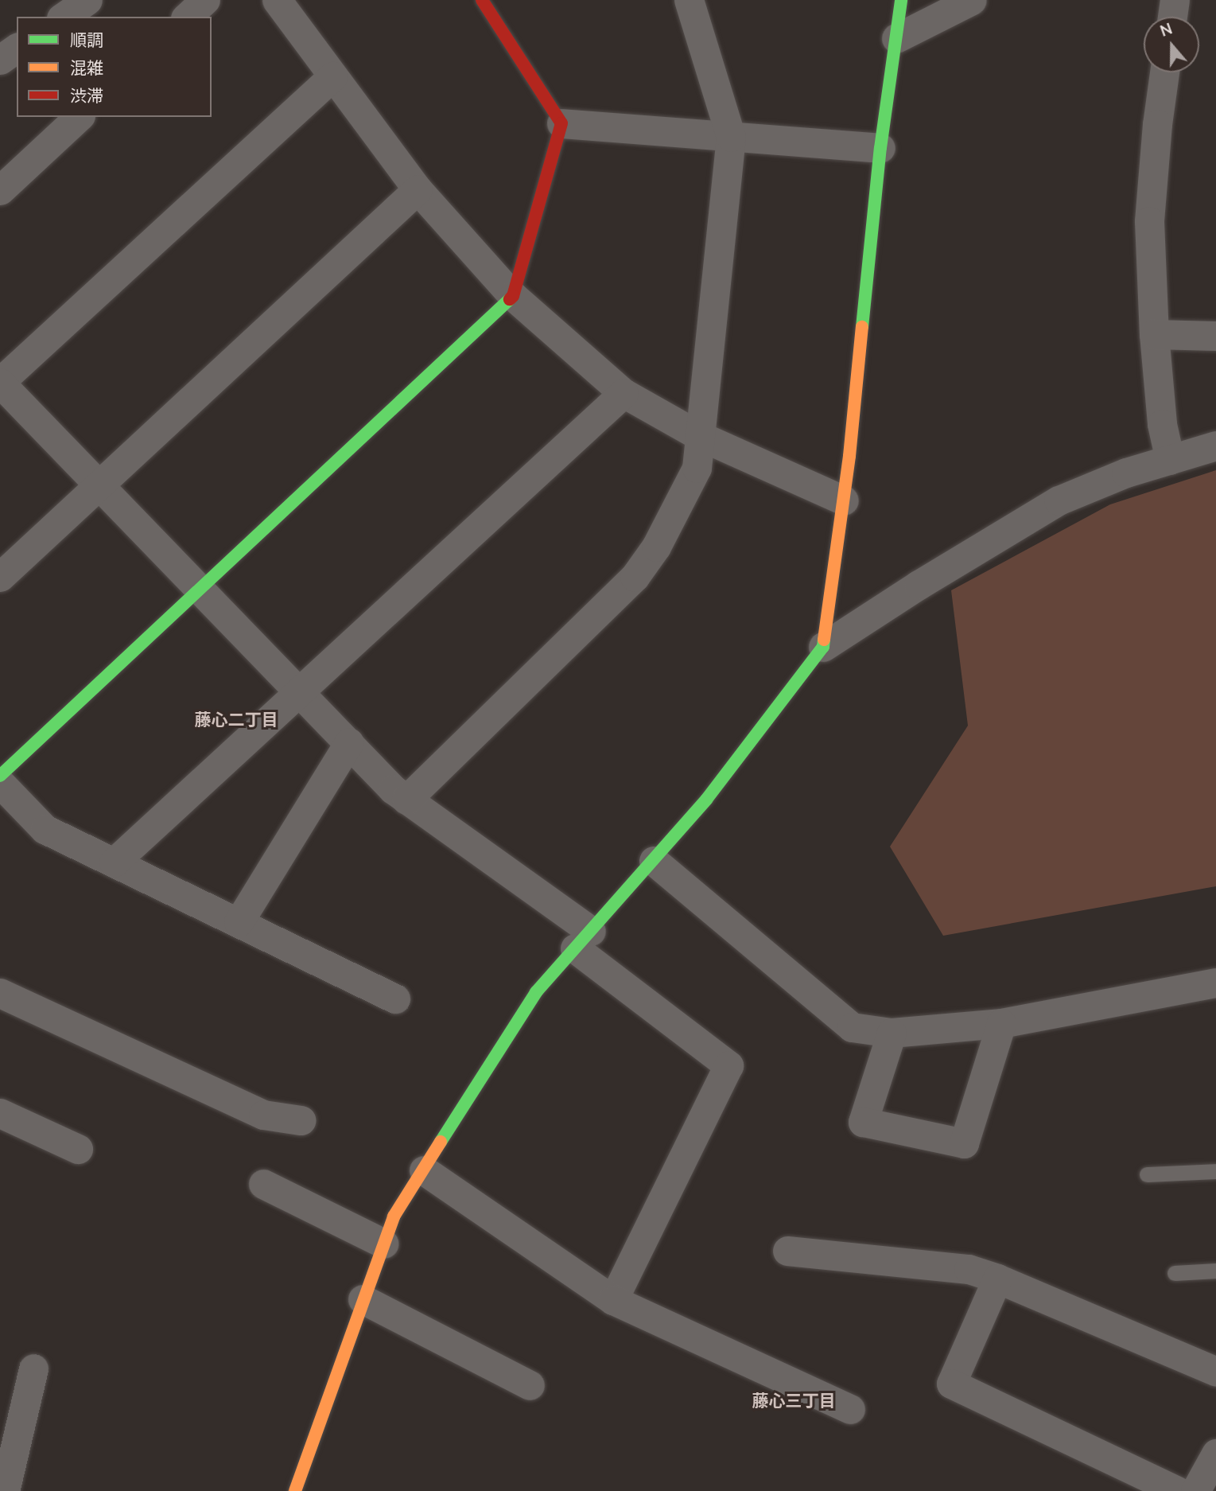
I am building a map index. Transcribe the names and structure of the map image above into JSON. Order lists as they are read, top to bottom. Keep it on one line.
{"districts":["藤心二丁目","藤心三丁目"],"legend":["順調","混雑","渋滞"],"north":"top"}
